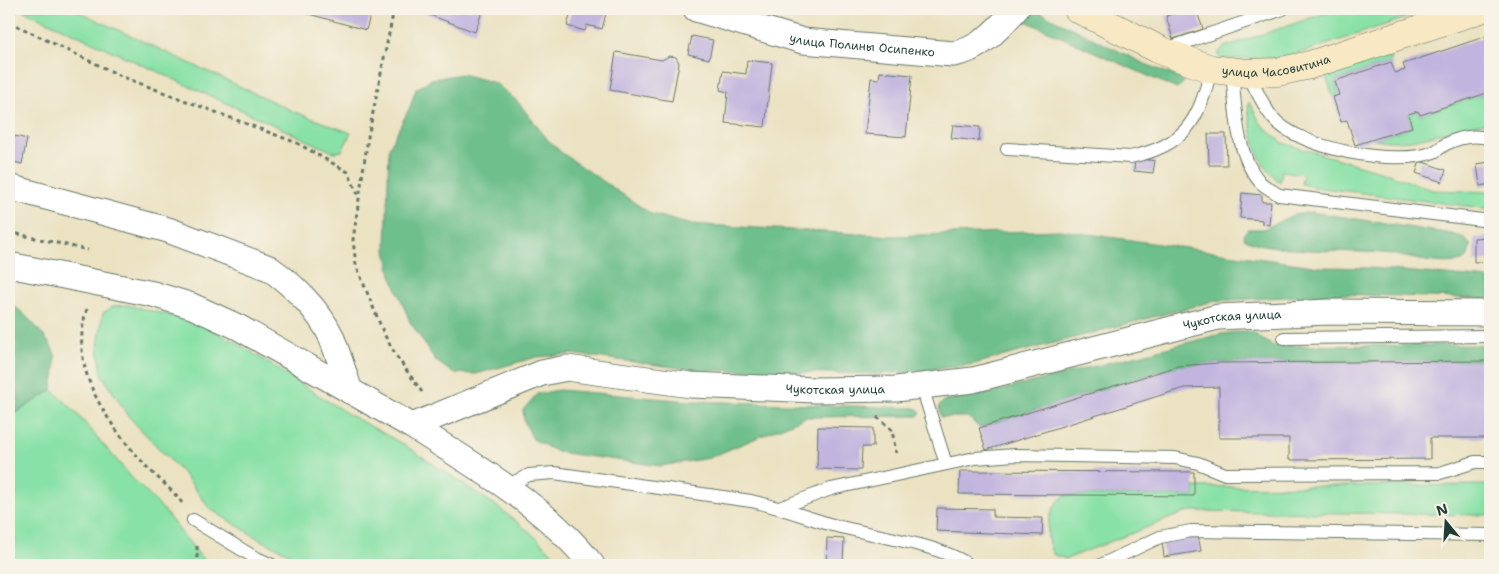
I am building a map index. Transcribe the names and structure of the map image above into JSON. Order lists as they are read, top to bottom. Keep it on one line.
{"streets":{"street":["улица Полины Осипенко","улица Часовитина","Чукотская улица"]},"north":"top"}
